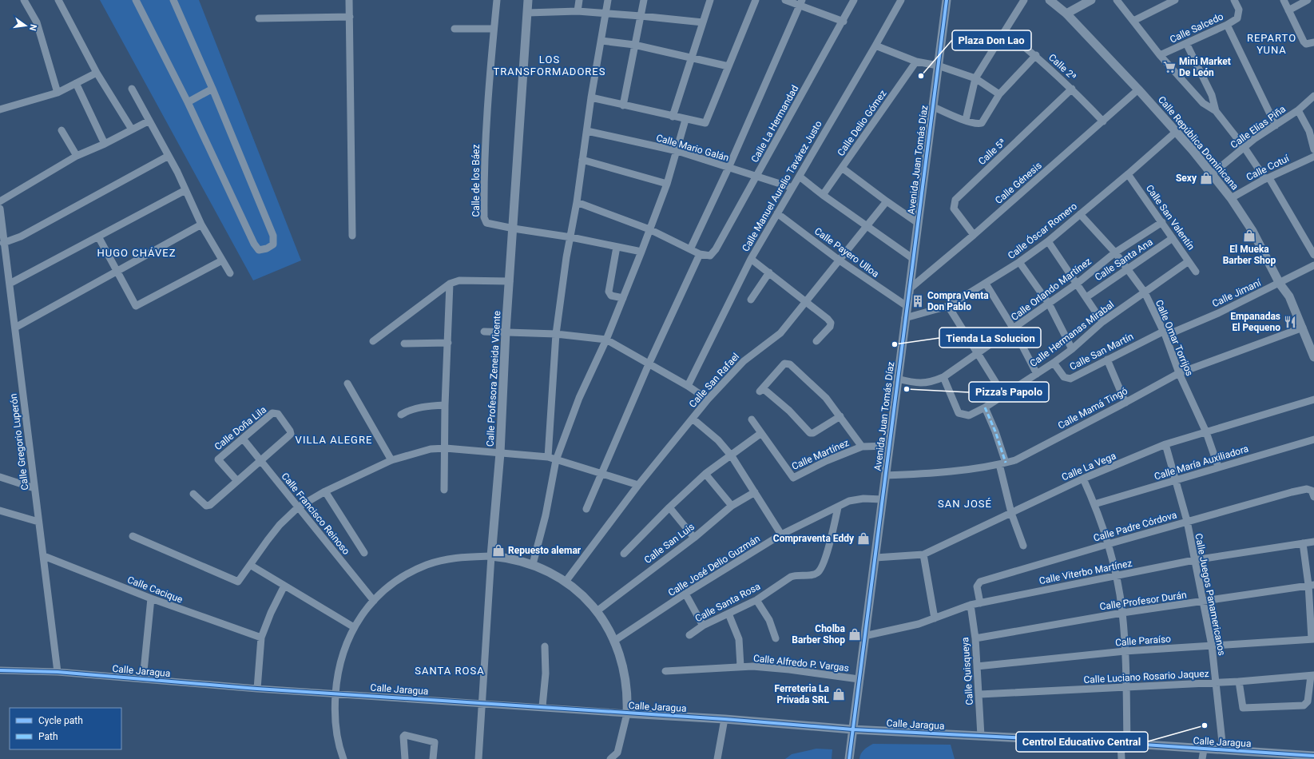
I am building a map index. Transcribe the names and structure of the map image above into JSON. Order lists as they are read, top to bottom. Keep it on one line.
{"streets":{"street":["Calle Salcedo","Calle 2ª","Calle Delio Gómez","Calle La Hermandad","Calle Elías Piña","Calle República Dominicana","Calle Mario Galán","Calle 5ª","Avenida Juan Tomás Díaz","Calle Cotuí","Calle de los Báez","Calle Génesis","Calle Manuel Aurelio Tavárez Justo","Calle San Valentín","Calle Óscar Romero","Calle Payero Ulloa","Calle Santa Ana","Calle Orlando Martínez","Calle Jimaní","Calle Hermanas Mirabal","Calle Omar Torrijos","Calle San Martín","Calle Profesora Zeneida Vicente","Calle San Rafael","Calle Mamá Tingó","Calle Doña Lila","Calle Gregorio Luperón","Calle Martínez","Calle María Auxiliadora","Calle La Vega","Calle Francisco Reinoso","Calle Padre Córdova","Calle San Luis","Calle José Delio Guzmán","Calle Viterbo Martínez","Calle Cacique","Calle Juegos Panamericanos","Calle Profesor Durán","Calle Santa Rosa","Calle Paraíso","Calle Alfredo P. Vargas","Calle Jaragua","Calle Quisqueya","Calle Luciano Rosario Jaquez"]},"crossings":[["Calle 2ª","Calle 5ª"],["Calle 2ª","Calle Génesis"],["Calle La Hermandad","Calle Mario Galán"],["Calle Elías Piña","Calle República Dominicana"],["Calle República Dominicana","Calle Cotuí"],["Calle República Dominicana","Calle Génesis"],["Calle República Dominicana","Calle Óscar Romero"],["Calle República Dominicana","Calle Jimaní"],["Calle República Dominicana","Calle Mamá Tingó"],["Calle Mario Galán","Calle Manuel Aurelio Tavárez Justo"],["Calle 5ª","Calle Génesis"],["Avenida Juan Tomás Díaz","Calle Génesis"],["Avenida Juan Tomás Díaz","Calle Óscar Romero"],["Avenida Juan Tomás Díaz","Calle Payero Ulloa"],["Avenida Juan Tomás Díaz","Calle Orlando Martínez"],["Avenida Juan Tomás Díaz","Calle Mamá Tingó"],["Avenida Juan Tomás Díaz","Calle Martínez"],["Avenida Juan Tomás Díaz","Calle La Vega"],["Avenida Juan Tomás Díaz","Calle José Delio Guzmán"],["Avenida Juan Tomás Díaz","Calle Viterbo Martínez"],["Avenida Juan Tomás Díaz","Calle Alfredo P. Vargas"],["Avenida Juan Tomás Díaz","Calle Jaragua"],["Calle de los Báez","Calle Profesora Zeneida Vicente"],["Calle Manuel Aurelio Tavárez Justo","Calle Payero Ulloa"],["Calle San Valentín","Calle Óscar Romero"],["Calle San Valentín","Calle Santa Ana"],["Calle San Valentín","Calle Orlando Martínez"],["Calle San Valentín","Calle Hermanas Mirabal"],["Calle Óscar Romero","Calle Omar Torrijos"],["Calle Payero Ulloa","Calle San Rafael"],["Calle Santa Ana","Calle Omar Torrijos"],["Calle Orlando Martínez","Calle Hermanas Mirabal"],["Calle Orlando Martínez","Calle Omar Torrijos"],["Calle Jimaní","Calle Omar Torrijos"],["Calle Jimaní","Calle San Martín"],["Calle Hermanas Mirabal","Calle Omar Torrijos"],["Calle Hermanas Mirabal","Calle San Martín"],["Calle Omar Torrijos","Calle San Martín"],["Calle Omar Torrijos","Calle Mamá Tingó"],["Calle Omar Torrijos","Calle María Auxiliadora"],["Calle Omar Torrijos","Calle La Vega"],["Calle Profesora Zeneida Vicente","Calle Jaragua"],["Calle Doña Lila","Calle Francisco Reinoso"],["Calle Gregorio Luperón","Calle Cacique"],["Calle Gregorio Luperón","Calle Jaragua"],["Calle María Auxiliadora","Calle Juegos Panamericanos"],["Calle La Vega","Calle Juegos Panamericanos"],["Calle Padre Córdova","Calle Viterbo Martínez"],["Calle Padre Córdova","Calle Juegos Panamericanos"],["Calle José Delio Guzmán","Calle Santa Rosa"],["Calle Viterbo Martínez","Calle Juegos Panamericanos"],["Calle Viterbo Martínez","Calle Quisqueya"],["Calle Juegos Panamericanos","Calle Profesor Durán"],["Calle Juegos Panamericanos","Calle Paraíso"],["Calle Juegos Panamericanos","Calle Jaragua"],["Calle Juegos Panamericanos","Calle Luciano Rosario Jaquez"],["Calle Profesor Durán","Calle Quisqueya"],["Calle Paraíso","Calle Quisqueya"],["Calle Jaragua","Calle Quisqueya"],["Calle Quisqueya","Calle Luciano Rosario Jaquez"]],"districts":["REPARTO YUNA","LOS TRANSFORMADORES","HUGO CHÁVEZ","VILLA ALEGRE","SAN JOSÉ","SANTA ROSA"],"places":{"supermarket":["Mini Market De León"],"other":["Plaza Don Lao","Tienda La Solucion","Pizza's Papolo","Centrol Educativo Central"],"shop":["Sexy","El Mueka Barber Shop","Compraventa Eddy","Repuesto alemar","Cholba Barber Shop","Ferreteria La Privada SRL"],"building":["Compra Venta Don Pablo"],"restaurant":["Empanadas El Pequeno"]},"legend":["Cycle path","Path"],"north":"right"}
